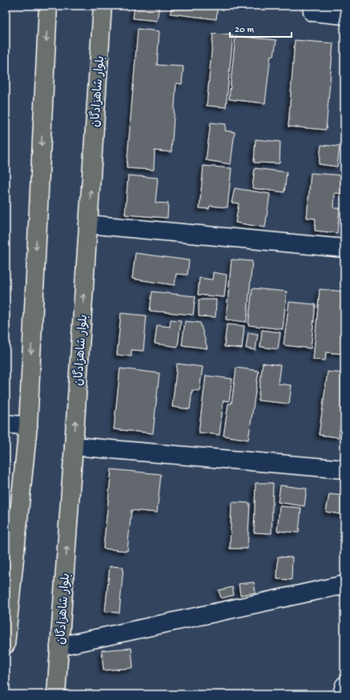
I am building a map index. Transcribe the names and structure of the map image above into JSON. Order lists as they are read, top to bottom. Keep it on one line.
{"streets":{"main road":["بلوار شاهزادگان"]},"scale_bar":"20 m"}
